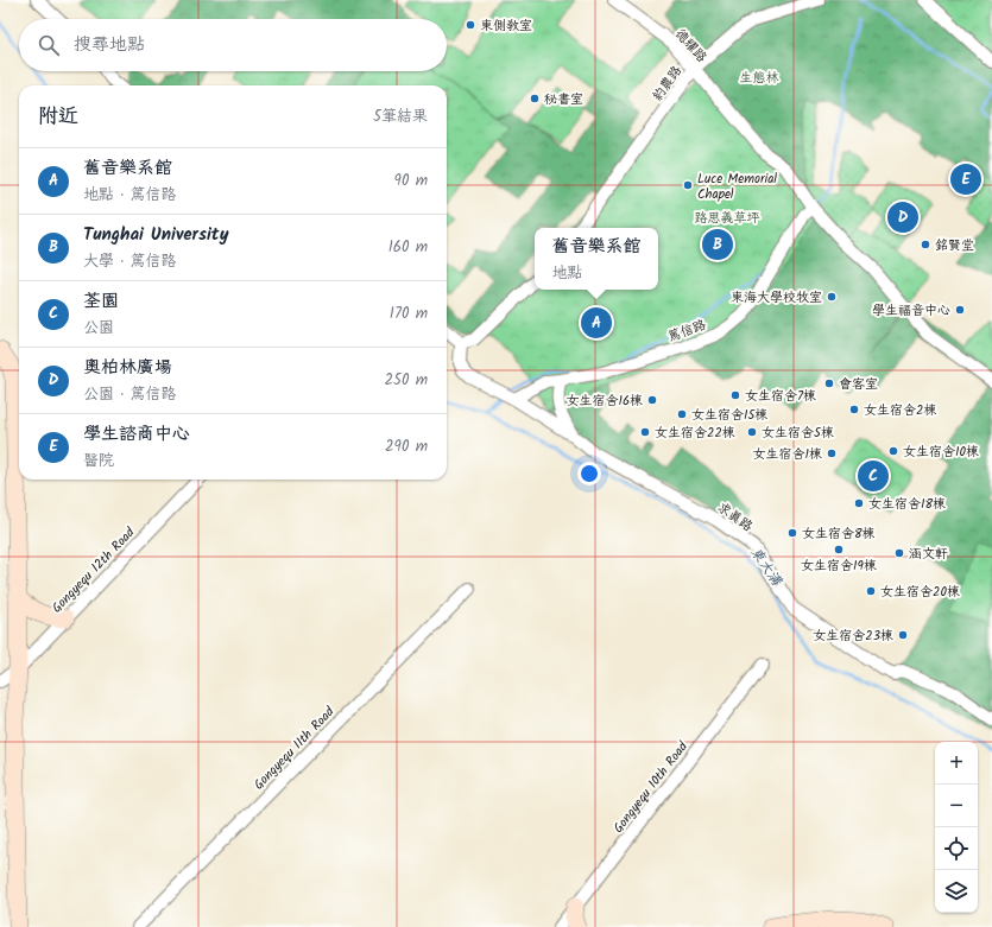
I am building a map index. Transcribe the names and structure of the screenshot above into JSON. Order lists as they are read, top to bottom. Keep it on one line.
{"streets":{"street":["德耀路","約農路","篤信路","求真路","Gongyequ 12th Road","Gongyequ 11th Road","Gongyequ 10th Road"]},"crossings":[["德耀路","約農路"],["篤信路","求真路"]],"water":["東大溝"],"parks":["生態林","路思義草坪"],"places":["東側教室","秘書室","Luce Memorial Chapel","銘賢堂","東海大學校牧室","學生福音中心","會客室","女生宿舍7棟","女生宿舍16棟","女生宿舍2棟","女生宿舍15棟","女生宿舍22棟","女生宿舍5棟","女生宿舍10棟","女生宿舍1棟","女生宿舍18棟","女生宿舍8棟","女生宿舍19棟","涵文軒","女生宿舍20棟","女生宿舍23棟"],"page":{"search":"搜尋地點","heading":["附近","5筆結果"],"list":[{"mark":"A","name":"舊音樂系館","note":"地點 · 篤信路","value":"90 m"},{"mark":"B","name":"Tunghai University","note":"大學 · 篤信路","value":"160 m"},{"mark":"C","name":"荃園","note":"公園","value":"170 m"},{"mark":"D","name":"奧柏林廣場","note":"公園 · 篤信路","value":"250 m"},{"mark":"E","name":"學生諮商中心","note":"醫院","value":"290 m"}],"pins":["E","D","B","A","C"],"popup":["舊音樂系館","地點"],"map_buttons":["+","−"]}}
